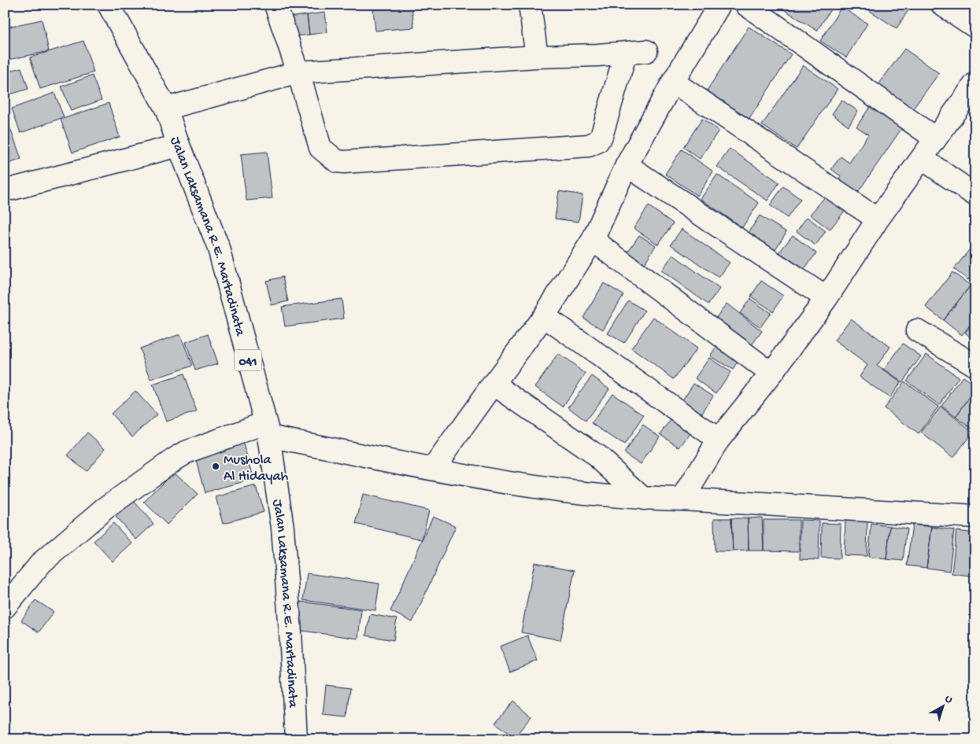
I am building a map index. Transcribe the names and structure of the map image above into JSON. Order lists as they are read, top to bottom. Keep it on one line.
{"streets":{"street":["Jalan Laksamana R.E. Martadinata","041"]},"places":["Mushola Al Hidayah"],"north":"top right"}
